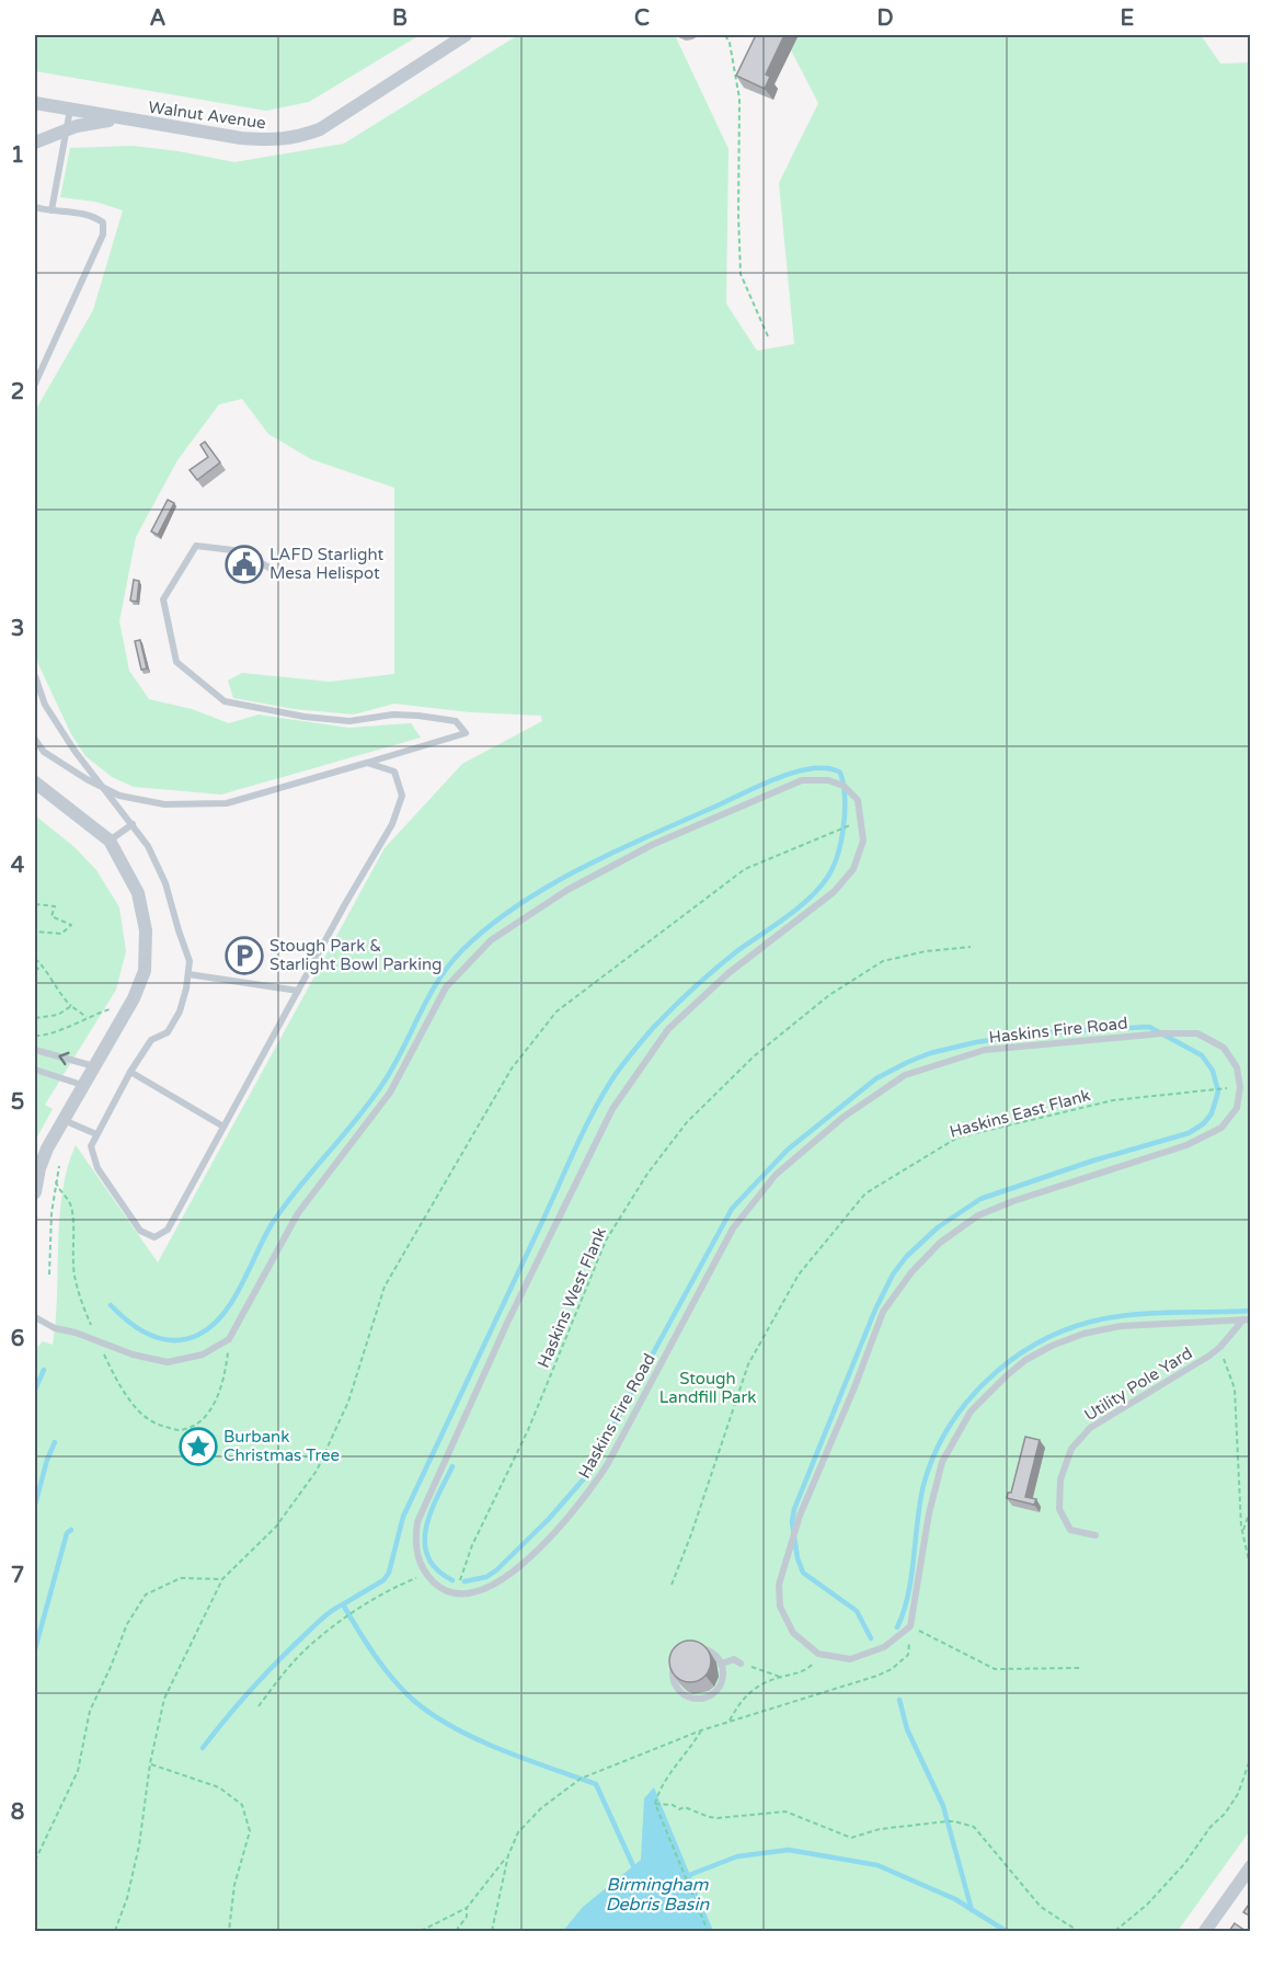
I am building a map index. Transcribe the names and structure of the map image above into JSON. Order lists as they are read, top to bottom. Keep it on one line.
{"streets":{"street":["Walnut Avenue"],"lane":["Haskins Fire Road","Utility Pole Yard"],"path":["Haskins East Flank","Haskins West Flank"]},"crossings":[["Haskins Fire Road","Haskins East Flank"],["Haskins Fire Road","Haskins West Flank"]],"water":["Birmingham Debris Basin"],"parks":["Stough Landfill Park"],"places":{"public building":["LAFD Starlight Mesa Helispot"],"parking":["Stough Park & Starlight Bowl Parking"],"place":["Burbank Christmas Tree"]},"grid":{"columns":["A","B","C","D","E"],"rows":["1","2","3","4","5","6","7","8"]}}
